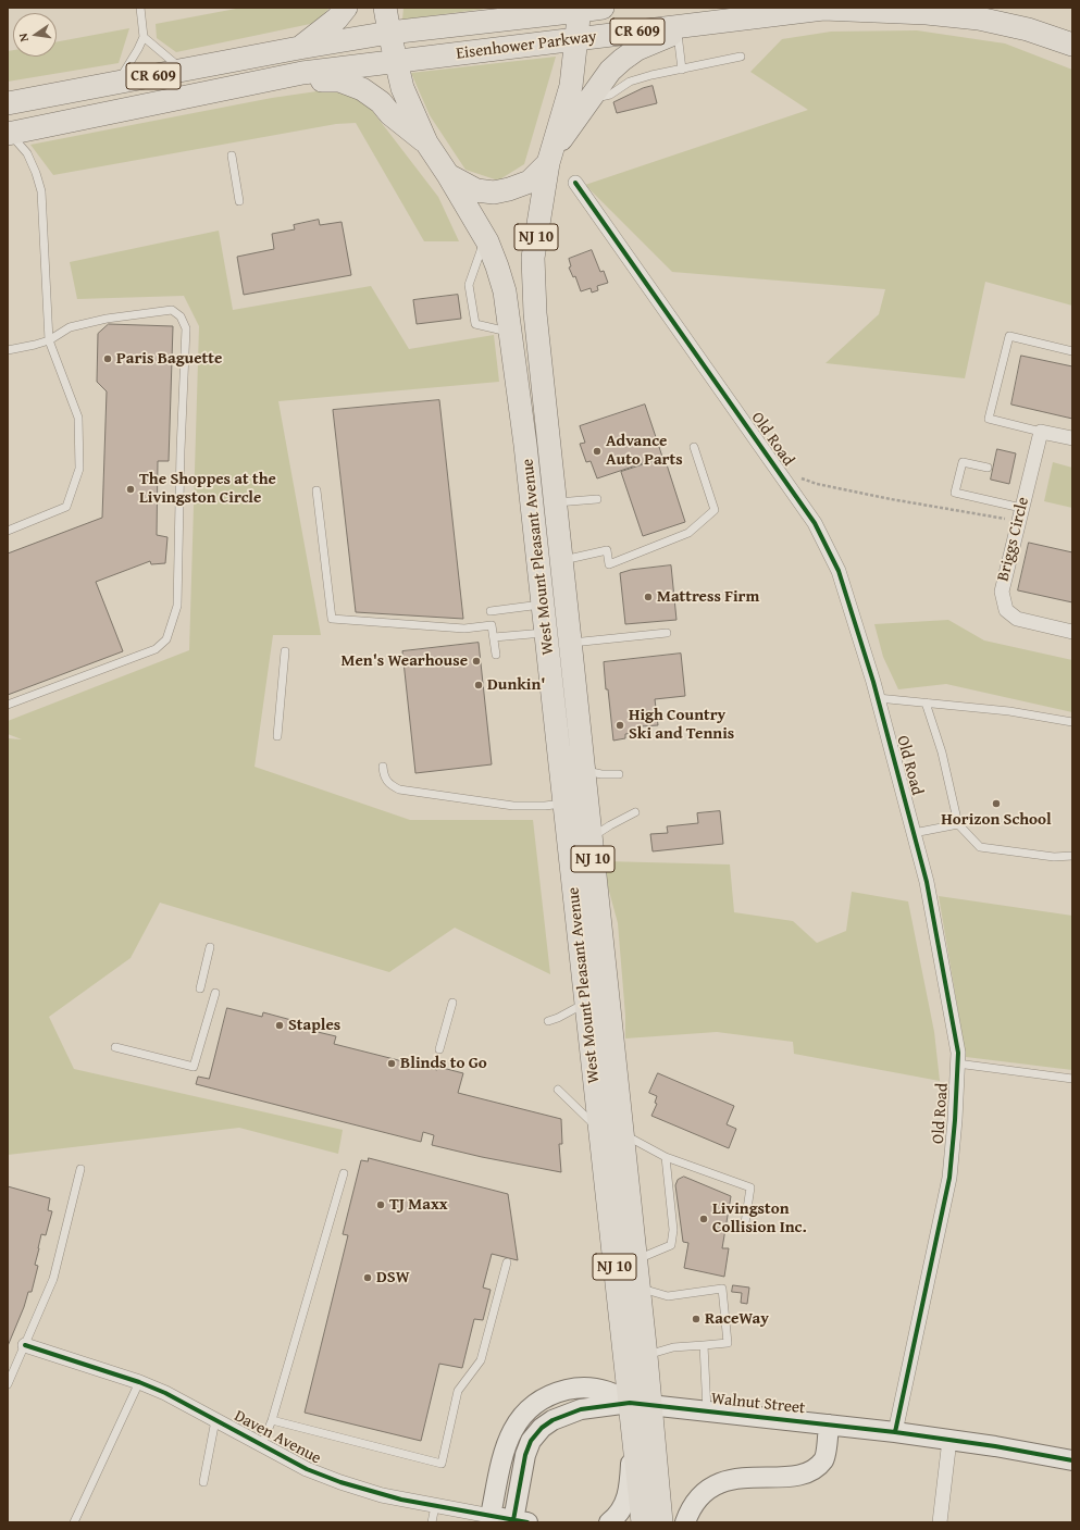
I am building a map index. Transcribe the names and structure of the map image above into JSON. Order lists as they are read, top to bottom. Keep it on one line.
{"streets":{"main road":["CR 609","Eisenhower Parkway","NJ 10","West Mount Pleasant Avenue"],"street":["Old Road","Briggs Circle","Walnut Street","Daven Avenue"]},"crossings":[["Eisenhower Parkway","NJ 10"],["NJ 10","West Mount Pleasant Avenue"],["Old Road","Walnut Street"],["West Mount Pleasant Avenue","Walnut Street"],["Walnut Street","Daven Avenue"]],"places":["Paris Baguette","Advance Auto Parts","The Shoppes at the Livingston Circle","Mattress Firm","Men's Wearhouse","Dunkin'","High Country Ski and Tennis","Horizon School","Staples","Blinds to Go","TJ Maxx","Livingston Collision Inc.","DSW","RaceWay"],"north":"left"}
